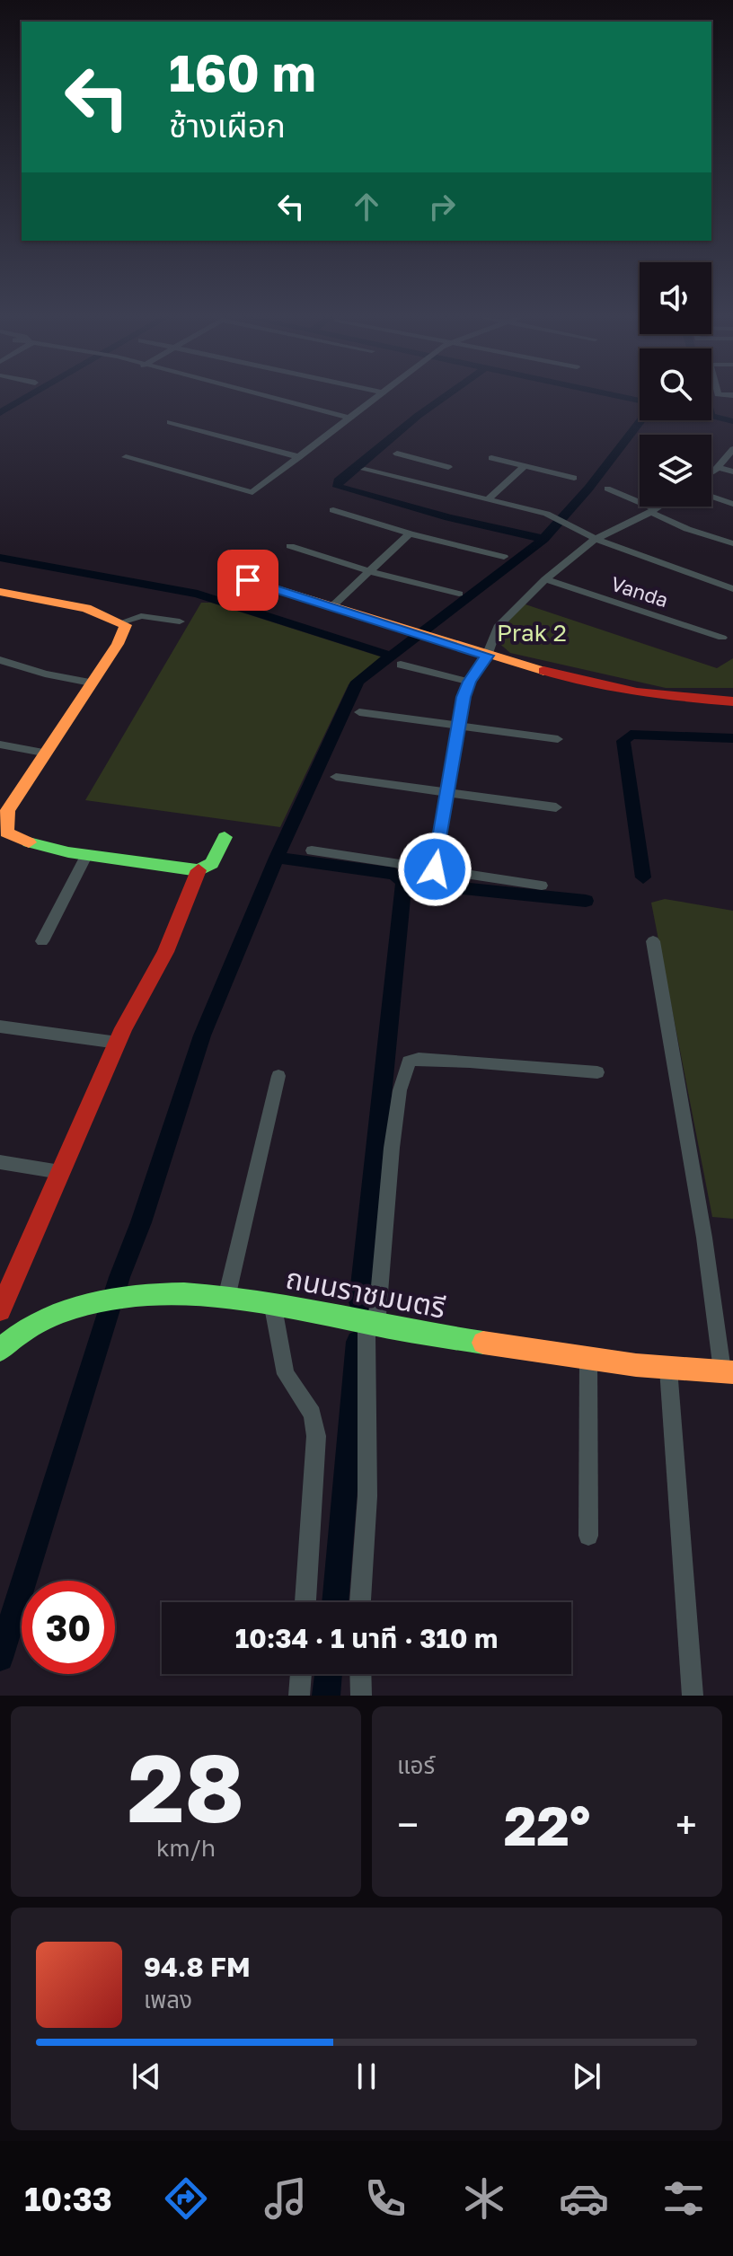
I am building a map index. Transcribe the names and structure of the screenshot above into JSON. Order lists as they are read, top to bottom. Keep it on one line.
{"streets":{"street":["Vanda","ถนนราชมนตรี"]},"parks":["Prak 2"],"page":{"turn":["160 m","ช้างเผือก"],"limit":"30","trip":"10:34 · 1 นาที · 310 m","tile":[["28","km/h"],"แอร์"],"heat":["−","22°","+"],"song":["94.8 FM","เพลง"],"tabs":"10:33"}}
